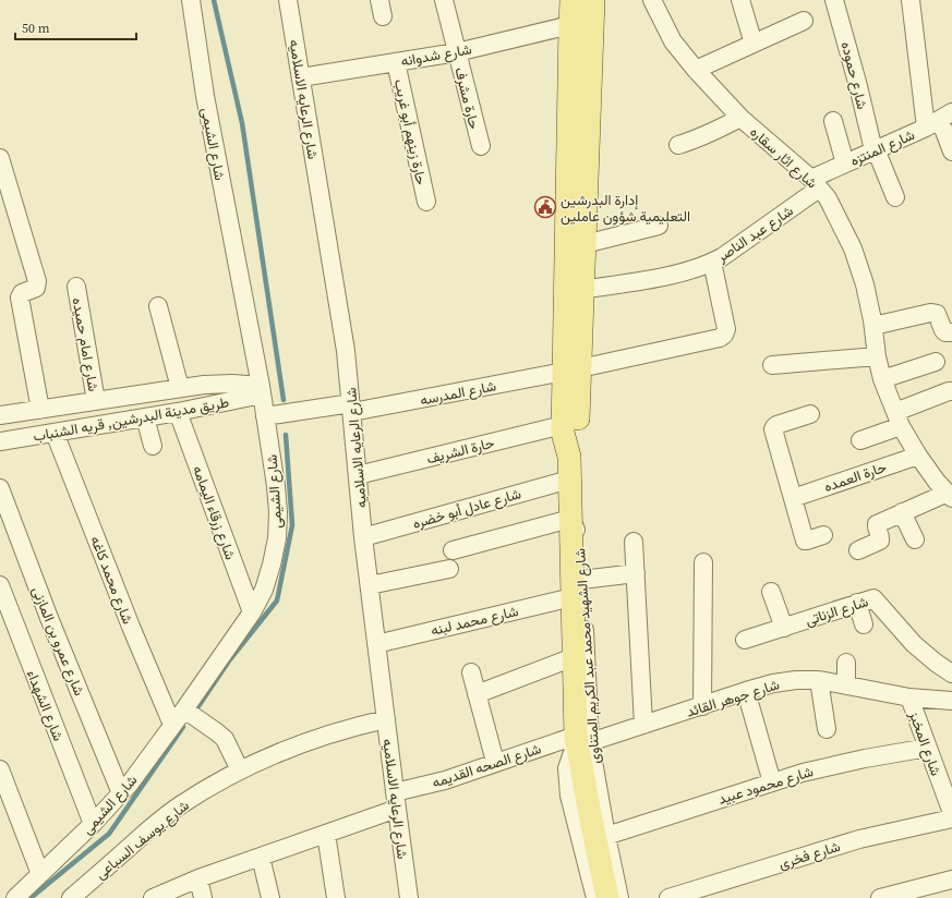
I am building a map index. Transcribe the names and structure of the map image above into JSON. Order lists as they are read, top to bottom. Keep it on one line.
{"streets":{"street":["شارع شدوانه","شارع حموده","حارة مشرف","شارع الرعايه الاسلاميه","حارة زينهم أبو غريب","شارع الشيمى","شارع المنتزه","شارع اثار سقاره","شارع عبد الناصر","شارع امام حميده","شارع المدرسه","طريق مدينة البدرشين, قريه الشنباب","حارة الشريف","حارة العمده","شارع عادل أبو خضره","شارع زرقاء اليمامه","شارع محمد كاغه","شارع الزناتى","شارع محمد لبنه","شارع عمرو بن المازنى","شارع الشهيد محمد عبد الكريم المتناوى","شارع جوهر القائد","شارع الشهداء","شارع المخبز","شارع الصحه القديمه","شارع محمود عبيد","شارع يوسف السباعى","شارع فخرى"]},"crossings":[["شارع شدوانه","حارة مشرف"],["شارع شدوانه","شارع الرعايه الاسلاميه"],["شارع شدوانه","حارة زينهم أبو غريب"],["شارع حموده","شارع المنتزه"],["شارع الرعايه الاسلاميه","شارع المدرسه"],["شارع الرعايه الاسلاميه","حارة الشريف"],["شارع الرعايه الاسلاميه","شارع عادل أبو خضره"],["شارع الرعايه الاسلاميه","شارع محمد لبنه"],["شارع الرعايه الاسلاميه","شارع الصحه القديمه"],["شارع الرعايه الاسلاميه","شارع يوسف السباعى"],["شارع الشيمى","شارع المدرسه"],["شارع الشيمى","طريق مدينة البدرشين, قريه الشنباب"],["شارع الشيمى","شارع زرقاء اليمامه"],["شارع الشيمى","شارع محمد كاغه"],["شارع الشيمى","شارع عمرو بن المازنى"],["شارع الشيمى","شارع الشهداء"],["شارع المنتزه","شارع اثار سقاره"],["شارع المنتزه","شارع عبد الناصر"],["شارع اثار سقاره","شارع عبد الناصر"],["شارع اثار سقاره","حارة العمده"],["شارع عبد الناصر","شارع المدرسه"],["شارع امام حميده","طريق مدينة البدرشين, قريه الشنباب"],["طريق مدينة البدرشين, قريه الشنباب","شارع زرقاء اليمامه"],["طريق مدينة البدرشين, قريه الشنباب","شارع محمد كاغه"],["شارع محمد لبنه","شارع الشهيد محمد عبد الكريم المتناوى"],["شارع الشهيد محمد عبد الكريم المتناوى","شارع جوهر القائد"],["شارع الشهيد محمد عبد الكريم المتناوى","شارع الصحه القديمه"],["شارع الشهيد محمد عبد الكريم المتناوى","شارع محمود عبيد"],["شارع جوهر القائد","شارع المخبز"],["شارع جوهر القائد","شارع الصحه القديمه"],["شارع المخبز","شارع محمود عبيد"]],"places":{"public building":["إدارة البدرشين التعليمية شؤون عاملين"]},"scale_bar":"50 m"}
